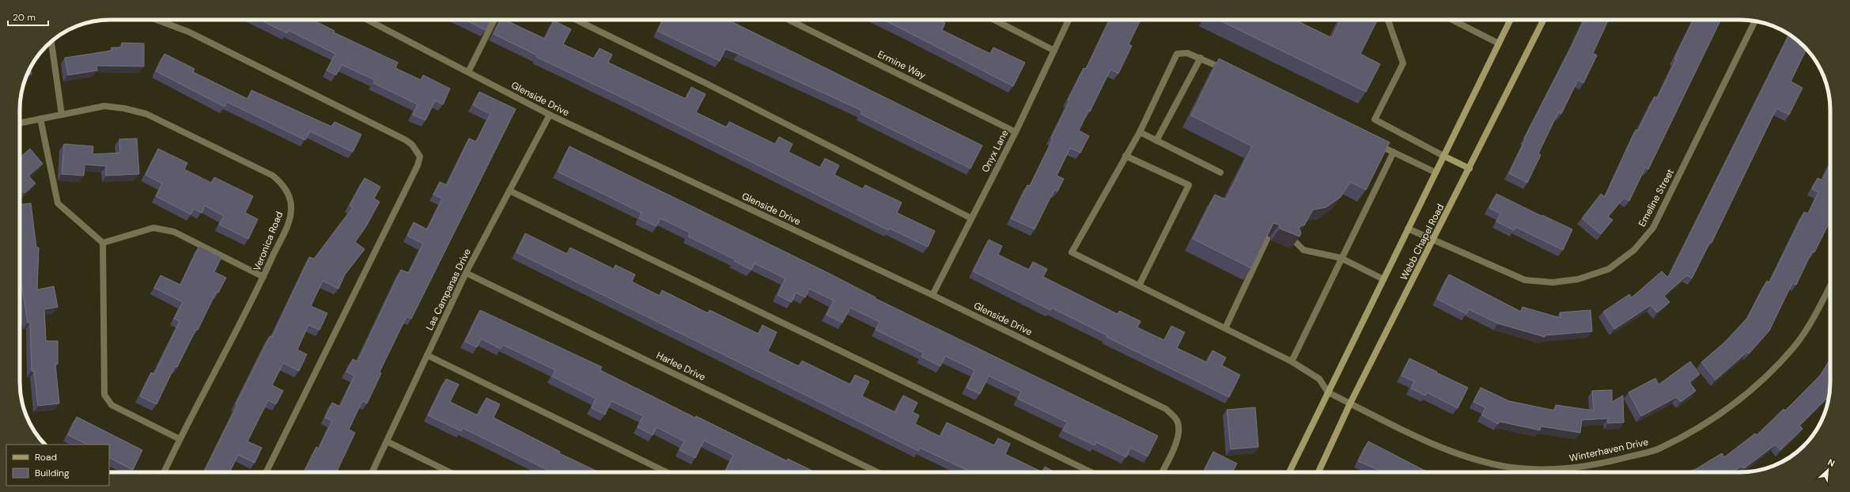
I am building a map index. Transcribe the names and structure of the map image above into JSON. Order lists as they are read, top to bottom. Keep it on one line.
{"streets":{"main road":["Webb Chapel Road"],"street":["Ermine Way","Glenside Drive","Onyx Lane","Emeline Street","Veronica Road","Las Campanas Drive","Harlee Drive","Winterhaven Drive"]},"crossings":[["Ermine Way","Onyx Lane"],["Glenside Drive","Onyx Lane"],["Glenside Drive","Las Campanas Drive"],["Emeline Street","Webb Chapel Road"],["Webb Chapel Road","Winterhaven Drive"],["Las Campanas Drive","Harlee Drive"]],"legend":["Road","Building"],"scale_bar":"20 m","north":"top right"}
